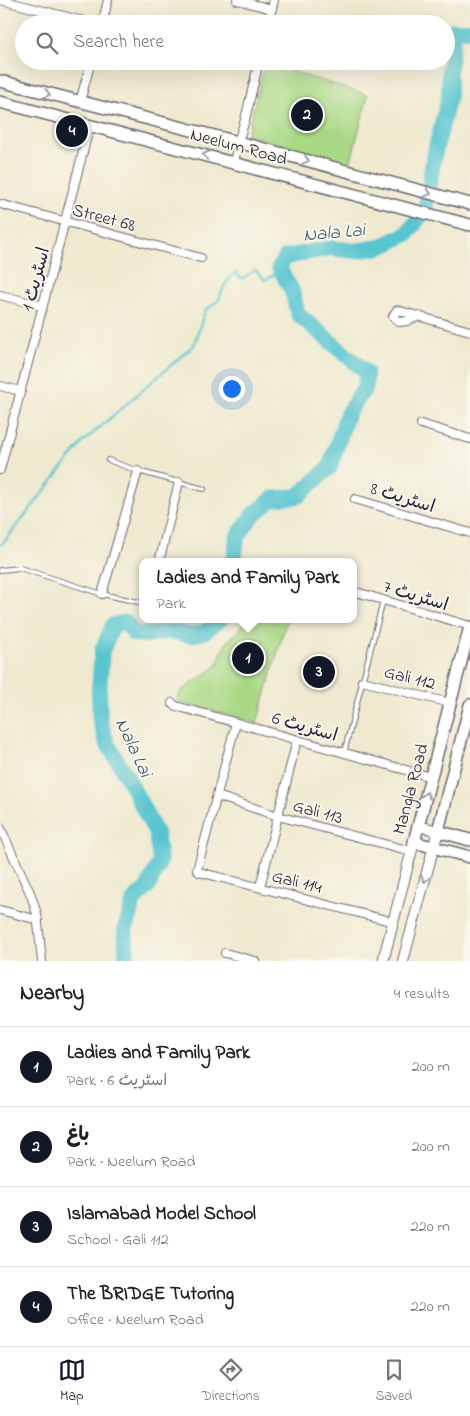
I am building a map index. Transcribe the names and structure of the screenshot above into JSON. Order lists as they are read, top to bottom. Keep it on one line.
{"streets":{"main road":["Neelum Road","Mangla Road"],"street":["Street 68","اسٹریٹ 1","اسٹریٹ 8","اسٹریٹ 7","Gali 112","اسٹریٹ 6","Gali 113","Gali 114"]},"crossings":[["Neelum Road","اسٹریٹ 1"],["Street 68","اسٹریٹ 1"],["اسٹریٹ 7","Mangla Road"],["Gali 112","Mangla Road"],["اسٹریٹ 6","Mangla Road"],["Mangla Road","Gali 113"],["Mangla Road","Gali 114"],["Gali 113","Gali 114"]],"water":["Nala Lai"],"page":{"search":"Search here","pins":["2","4","1","3"],"popup":["Ladies and Family Park","Park"],"heading":["Nearby","4 results"],"list":[{"mark":"1","name":"Ladies and Family Park","note":"Park · اسٹریٹ 6","value":"200 m"},{"mark":"2","name":"باغ","note":"Park · Neelum Road","value":"200 m"},{"mark":"3","name":"Islamabad Model School","note":"School · Gali 112","value":"220 m"},{"mark":"4","name":"The BRIDGE Tutoring","note":"Office · Neelum Road","value":"220 m"}],"nav":["Map","Directions","Saved"]}}
